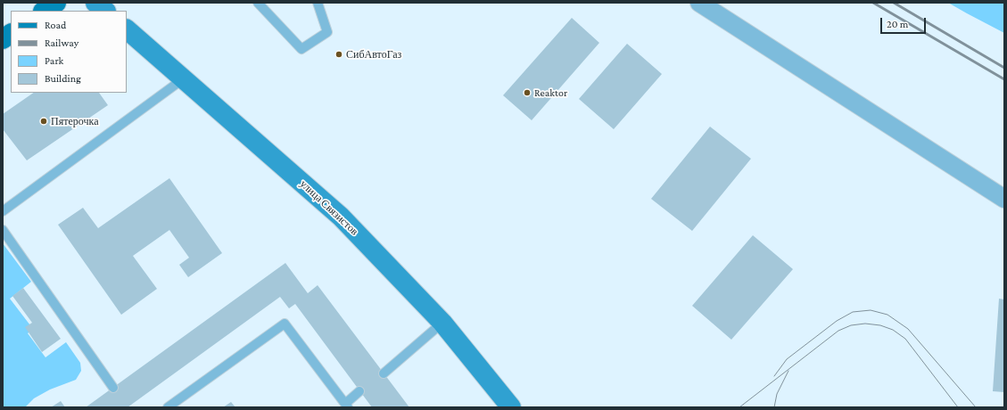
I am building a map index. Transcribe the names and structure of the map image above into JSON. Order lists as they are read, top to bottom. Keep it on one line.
{"streets":{"main road":["улица Связистов"]},"places":["СибАвтоГаз","Reaktor","Пятерочка"],"legend":["Road","Railway","Park","Building"],"scale_bar":"20 m"}
